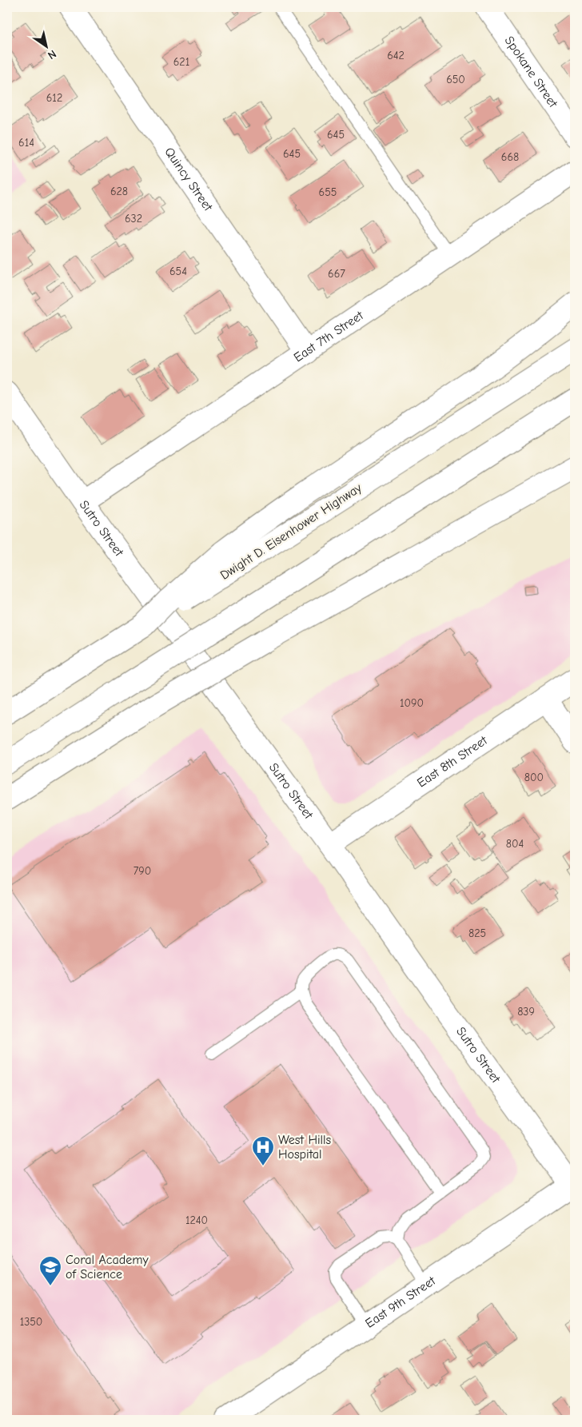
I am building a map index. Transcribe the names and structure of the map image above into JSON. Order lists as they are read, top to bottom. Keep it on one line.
{"streets":{"main road":["Spokane Street","Quincy Street","East 7th Street","Sutro Street","Dwight D. Eisenhower Highway","East 8th Street","East 9th Street"]},"crossings":[["Quincy Street","East 7th Street"],["East 7th Street","Sutro Street"],["Sutro Street","East 8th Street"],["Sutro Street","East 9th Street"]],"places":{"hospital":["West Hills Hospital"],"school or university":["Coral Academy of Science"]},"house_numbers":["642","621","650","612","645","614","645","668","628","655","632","654","667","1090","800","804","790","825","839","1240","1350"],"north":"bottom right"}
